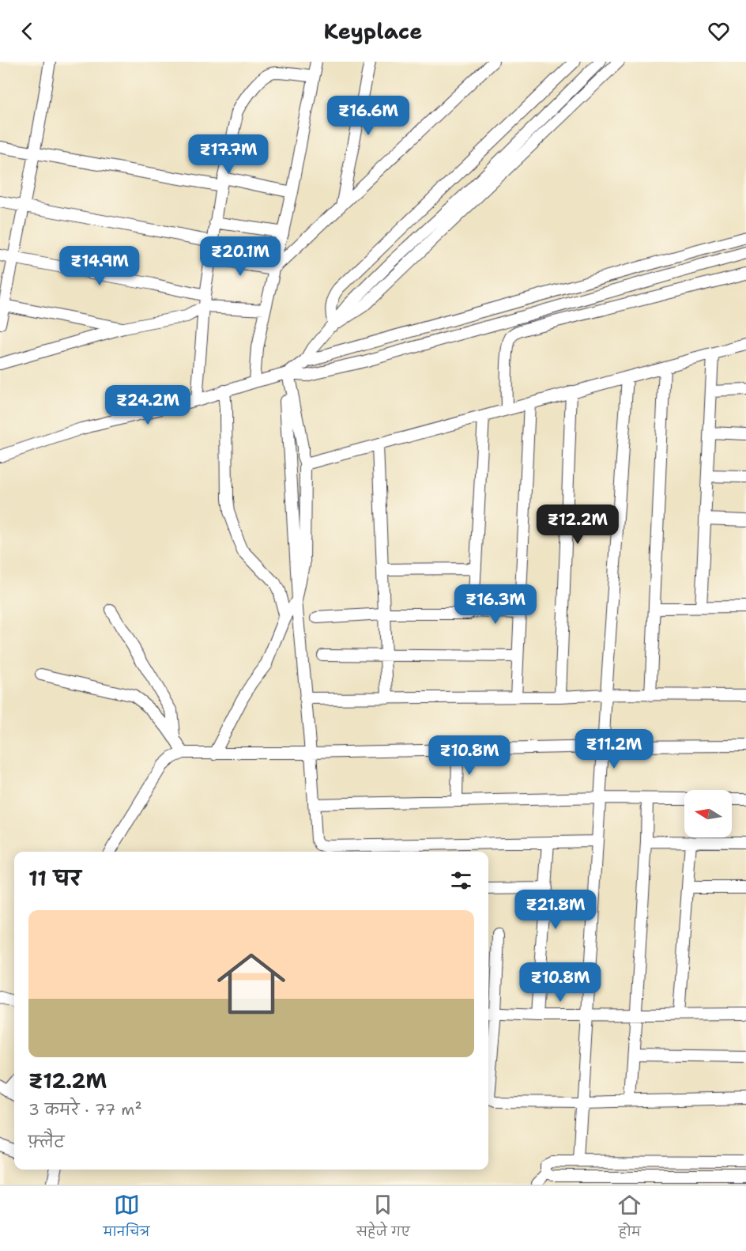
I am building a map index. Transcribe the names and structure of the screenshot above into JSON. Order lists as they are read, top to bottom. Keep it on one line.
{"north":"left","page":{"header":"Keyplace","price":["₹16.6M","₹17.7M","₹20.1M","₹14.9M","₹24.2M","₹12.2M","₹16.3M","₹11.2M","₹10.8M","₹21.8M","₹10.8M"],"heading":"11 घर","list":[{"name":"₹12.2M","note":"3 कमरे · 77 m² · फ़्लैट"}],"tabs":["मानचित्र","सहेजे गए","होम"]}}
